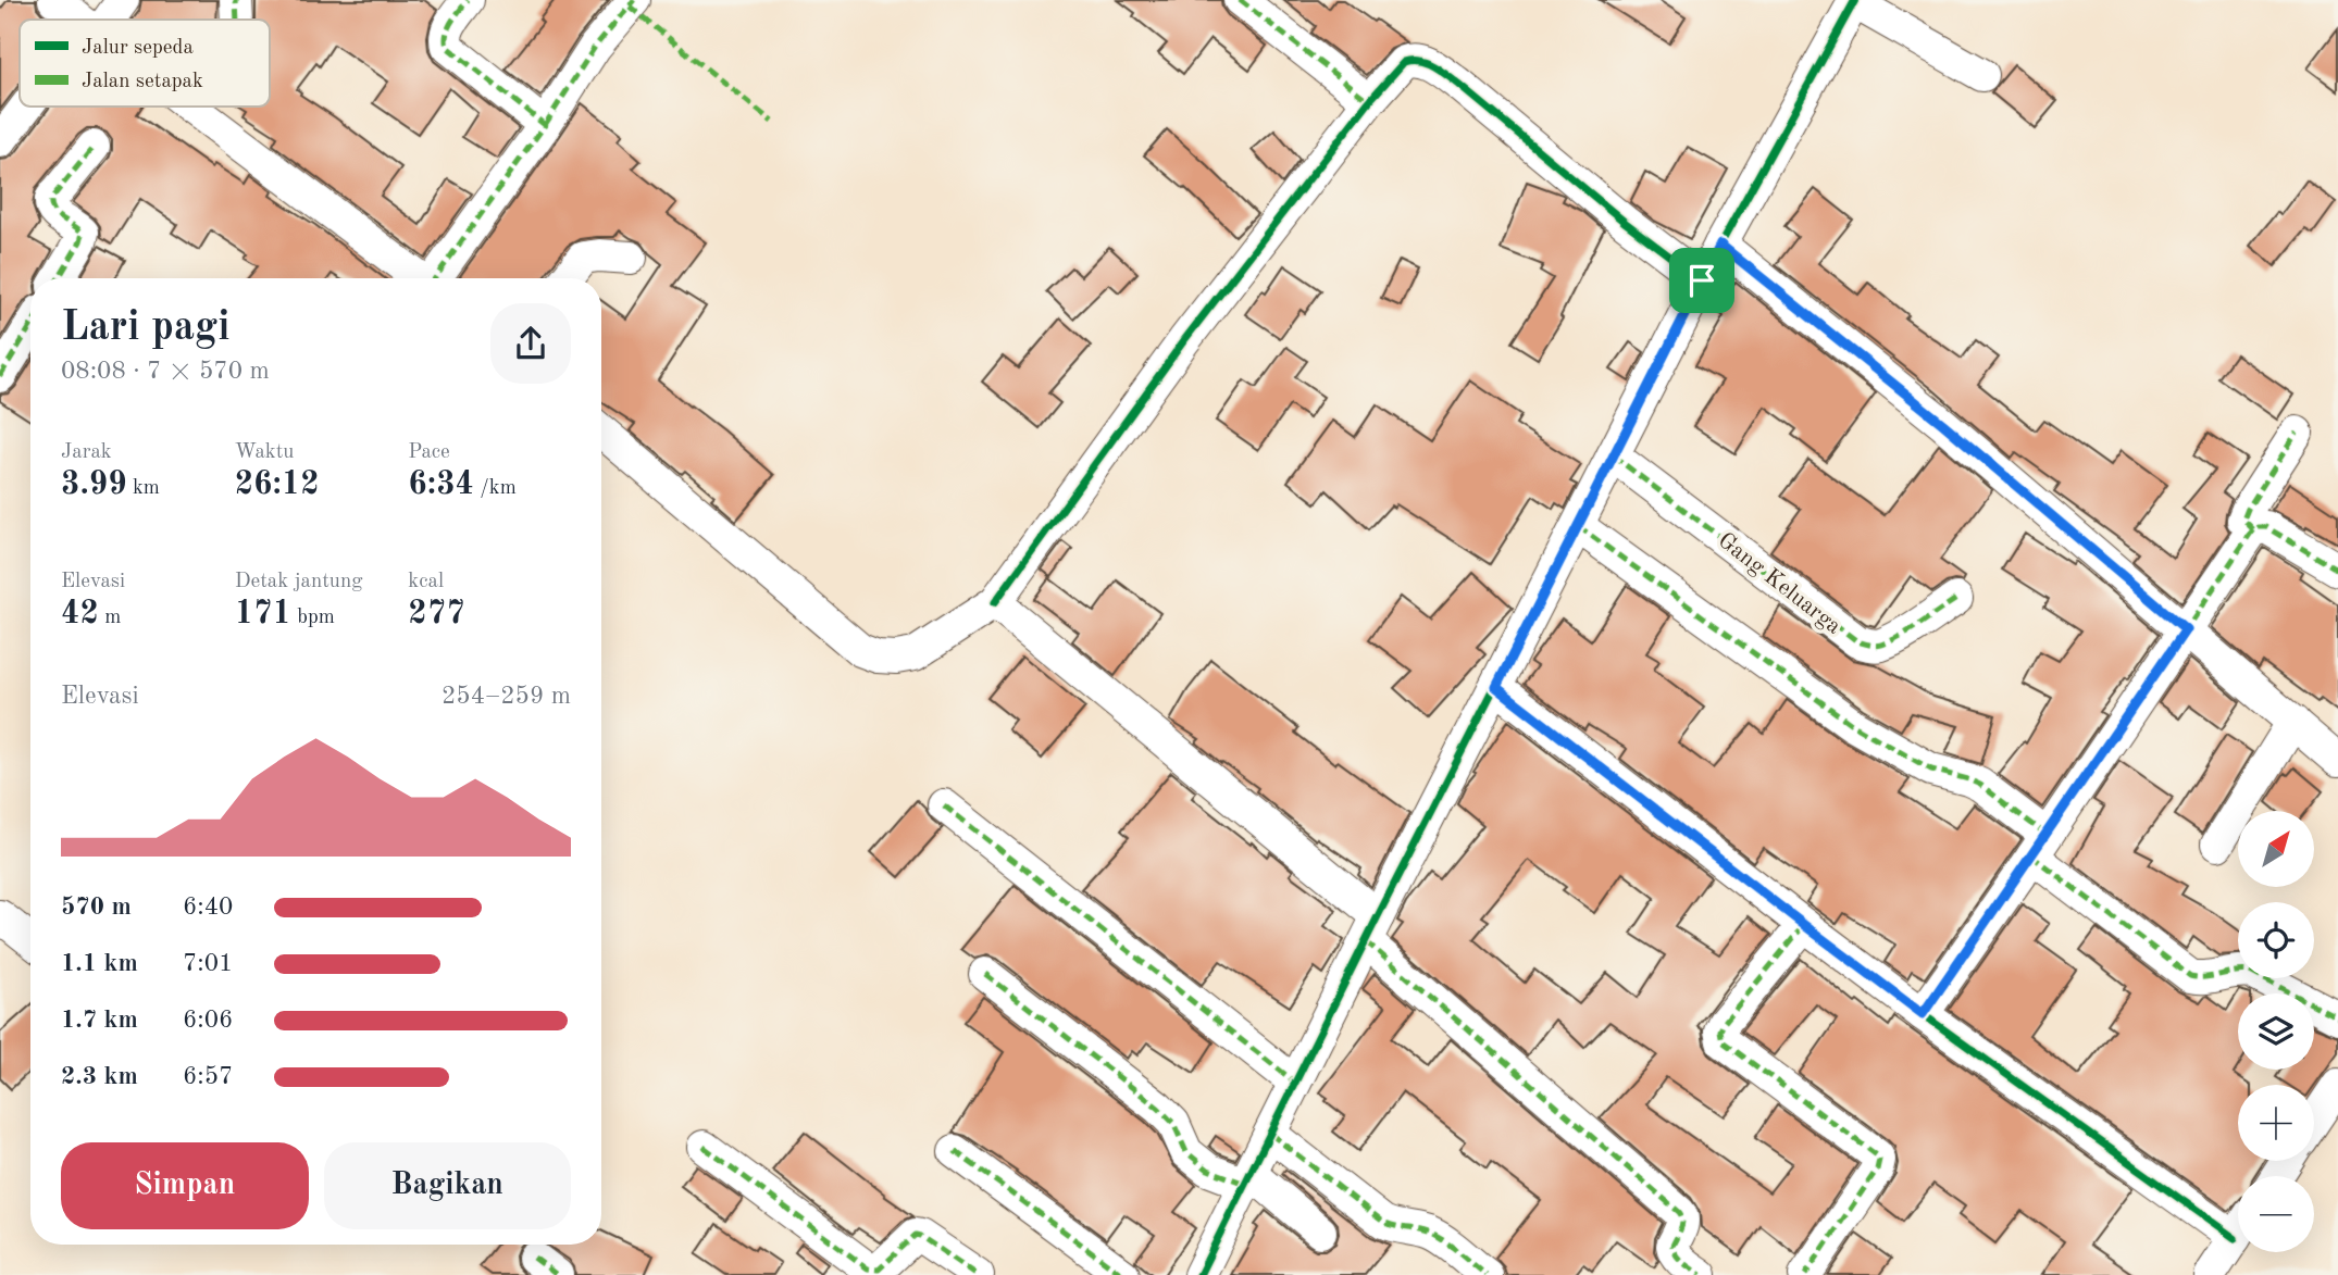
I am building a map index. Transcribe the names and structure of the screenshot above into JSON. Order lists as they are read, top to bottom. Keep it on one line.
{"streets":{"street":["Gang Keluarga"]},"legend":["Jalur sepeda","Jalan setapak"],"north":"top right","page":{"heading":["Lari pagi","08:08 · 7 × 570 m"],"stats":[["Jarak","3.99 km"],["Waktu","26:12"],["Pace","6:34 /km"],["Elevasi","42 m"],["Detak jantung","171 bpm"],["kcal","277"]],"chart":["Elevasi","254–259 m"],"map_buttons":["+","−"],"list":[{"name":"570 m","note":"6:40"},{"name":"1.1 km","note":"7:01"},{"name":"1.7 km","note":"6:06"},{"name":"2.3 km","note":"6:57"}],"buttons":["Simpan","Bagikan"]}}
